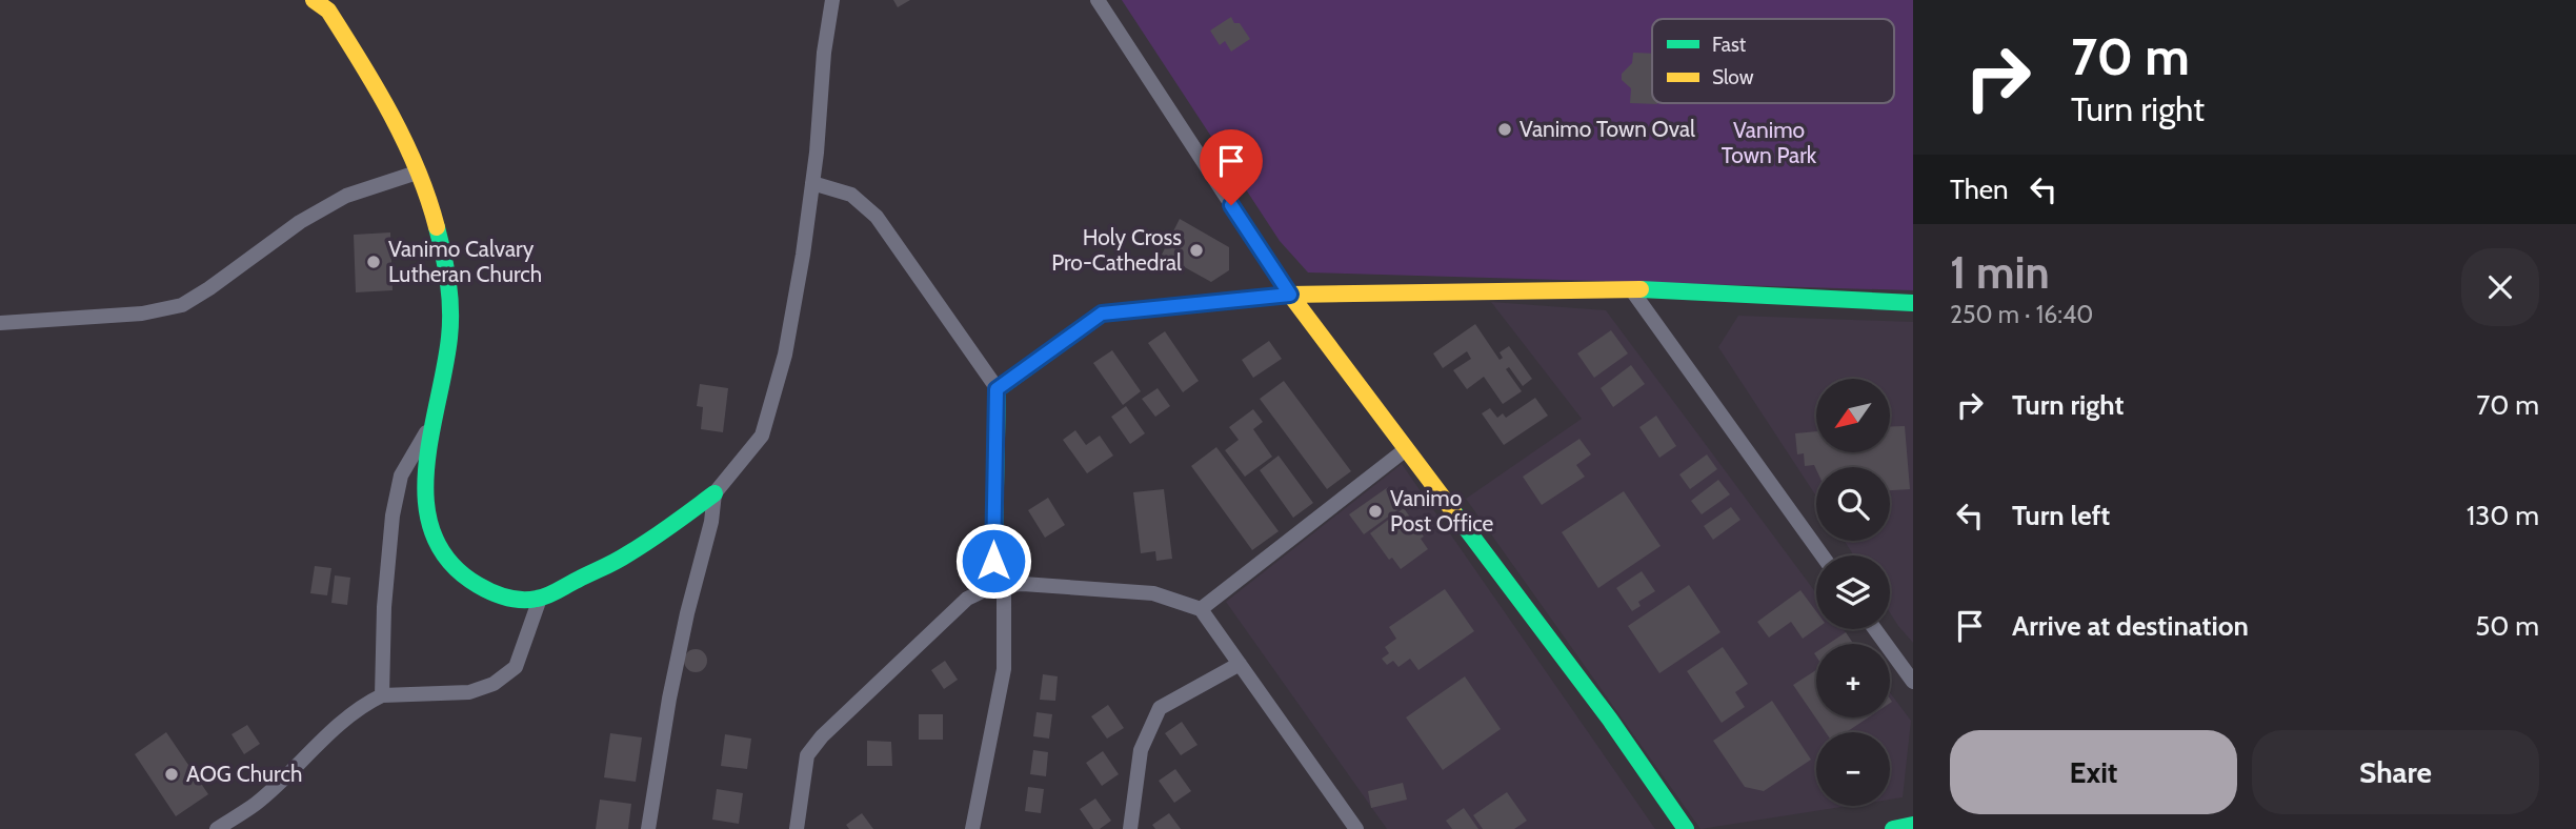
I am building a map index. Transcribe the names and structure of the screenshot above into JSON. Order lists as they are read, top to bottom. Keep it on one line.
{"parks":["Vanimo Town Park"],"places":["Vanimo Town Oval","Holy Cross Pro-Cathedral","Vanimo Calvary Lutheran Church","Vanimo Post Office","AOG Church"],"legend":["Fast","Slow"],"north":"bottom left","page":{"turn":["70 m","Turn right"],"then":"Then","heading":["1 min","250 m · 16:40"],"list":[{"name":"Turn right","value":"70 m"},{"name":"Turn left","value":"130 m"},{"name":"Arrive at destination","value":"50 m"}],"map_buttons":["+","−"],"buttons":["Exit","Share"]}}
